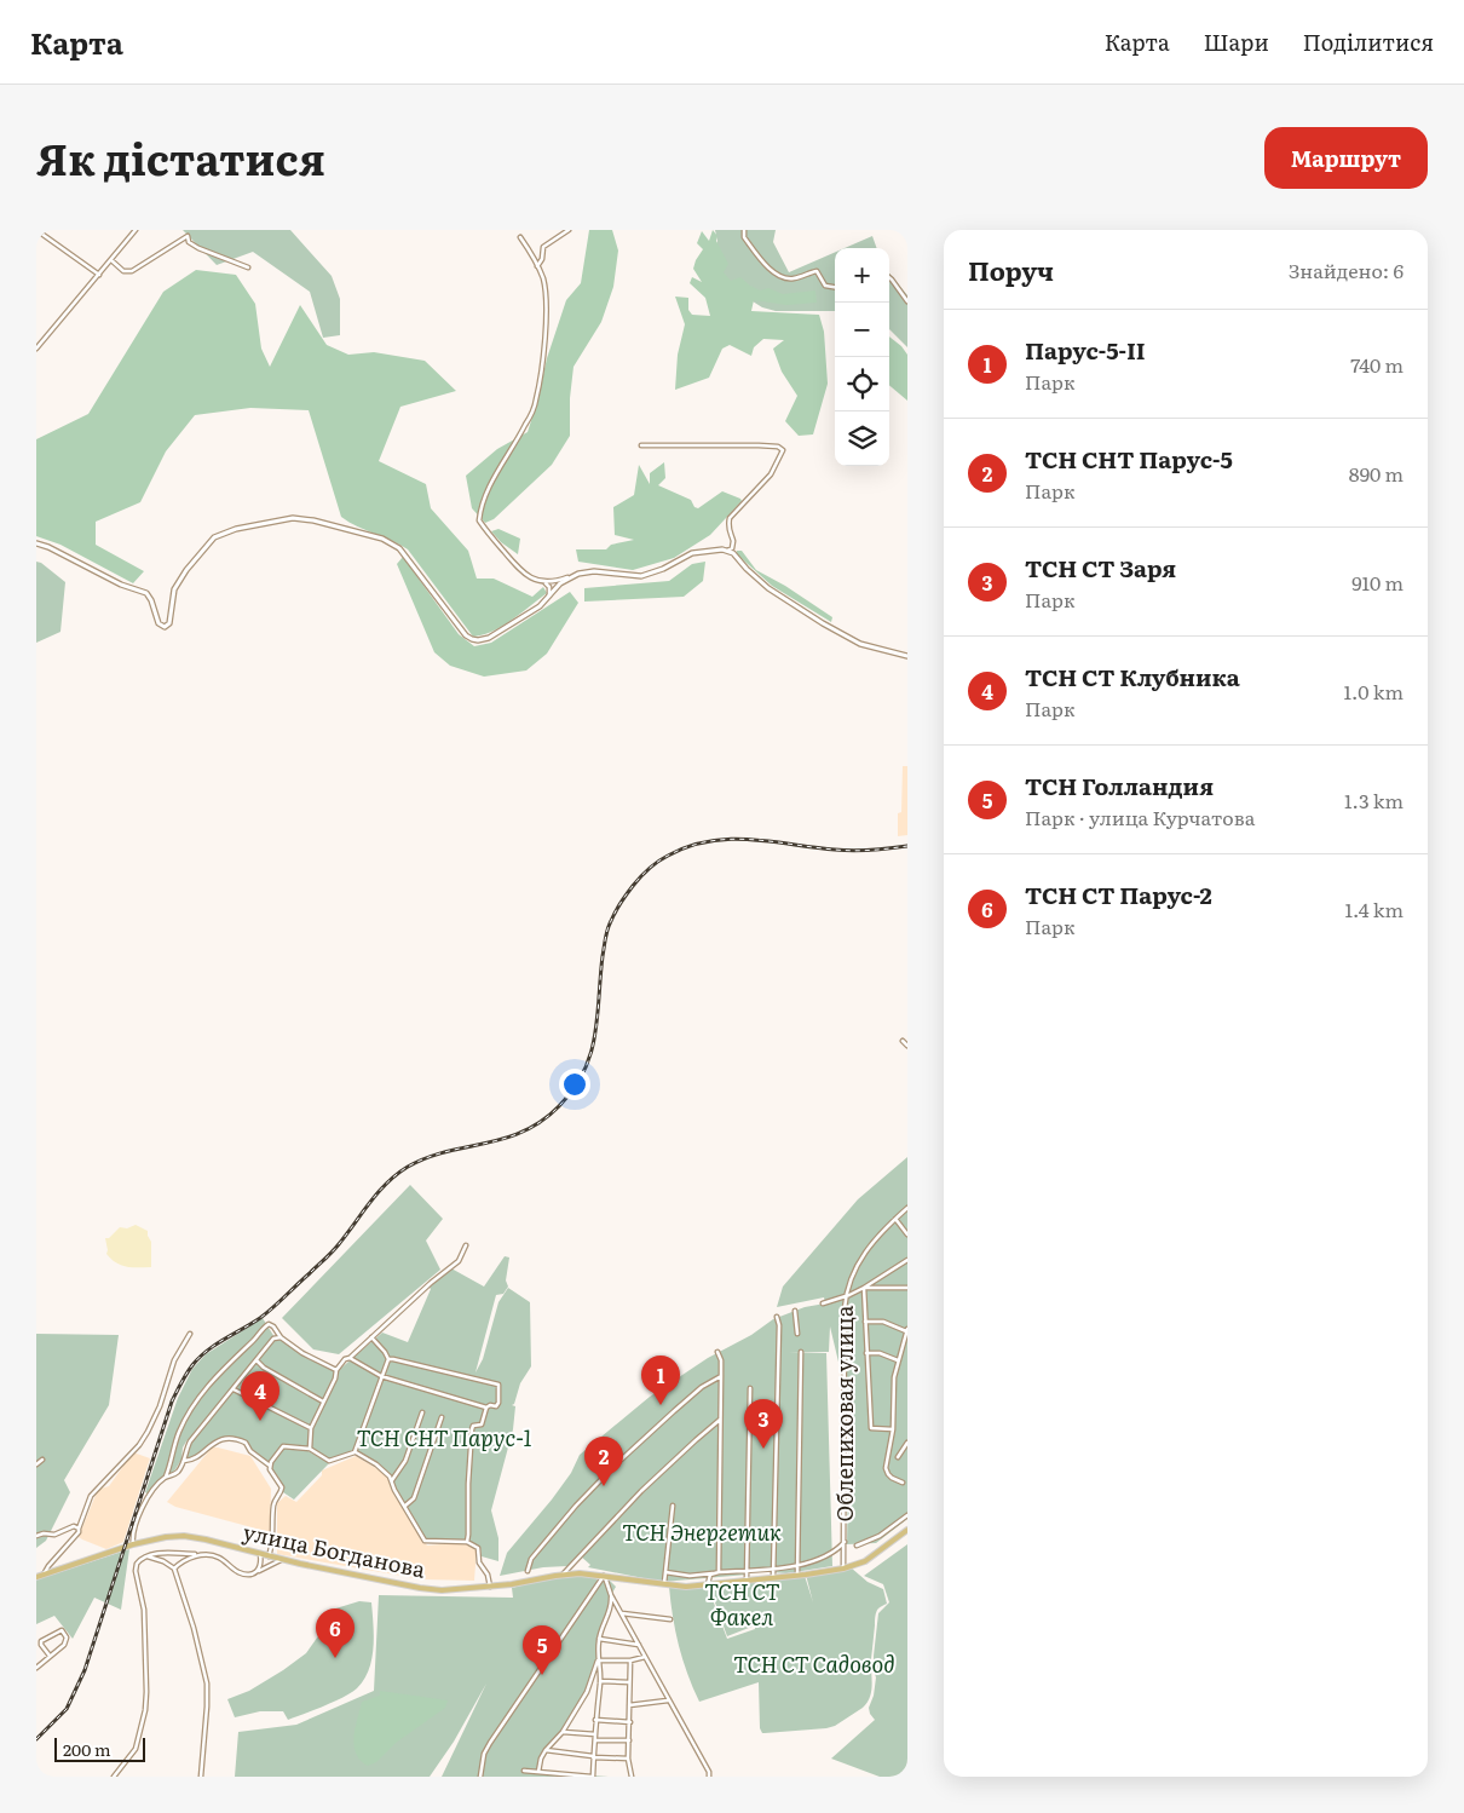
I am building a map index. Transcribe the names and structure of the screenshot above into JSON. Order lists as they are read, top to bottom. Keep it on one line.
{"streets":{"main road":["улица Богданова"],"street":["Облепиховая улица"]},"crossings":[["Облепиховая улица","улица Богданова"]],"parks":["ТСН СНТ Парус-1","ТСН Энергетик","ТСН СТ Факел","ТСН СТ Садовод"],"scale_bar":"200 m","page":{"header":"Карта","nav":["Карта","Шари","Поділитися"],"title":"Як дістатися","buttons":"Маршрут","heading":["Поруч","Знайдено: 6"],"map_buttons":["+","−"],"list":[{"mark":"1","name":"Парус-5-II","note":"Парк","value":"740 m"},{"mark":"2","name":"ТСН СНТ Парус-5","note":"Парк","value":"890 m"},{"mark":"3","name":"ТСН СТ Заря","note":"Парк","value":"910 m"},{"mark":"4","name":"ТСН СТ Клубника","note":"Парк","value":"1.0 km"},{"mark":"5","name":"ТСН Голландия","note":"Парк · улица Курчатова","value":"1.3 km"},{"mark":"6","name":"ТСН СТ Парус-2","note":"Парк","value":"1.4 km"}],"pins":["1","4","3","2","6","5"],"scale":"200 m"}}
